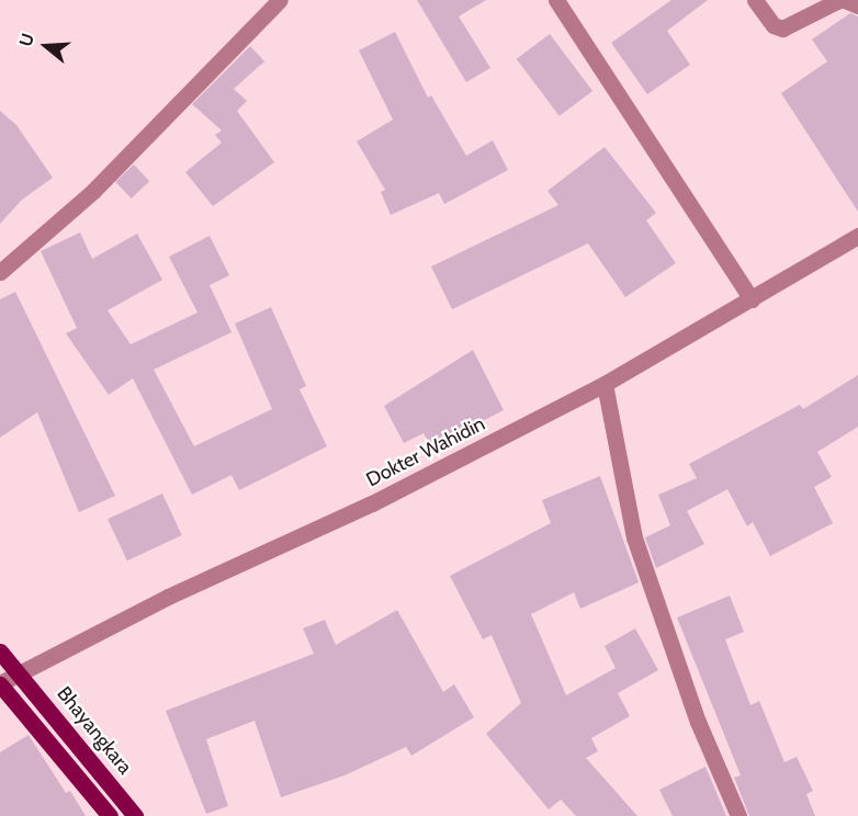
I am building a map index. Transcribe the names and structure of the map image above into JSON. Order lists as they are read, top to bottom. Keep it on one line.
{"streets":{"main road":["Bhayangkara"],"street":["Dokter Wahidin"]},"crossings":[["Dokter Wahidin","Bhayangkara"]],"north":"left"}
